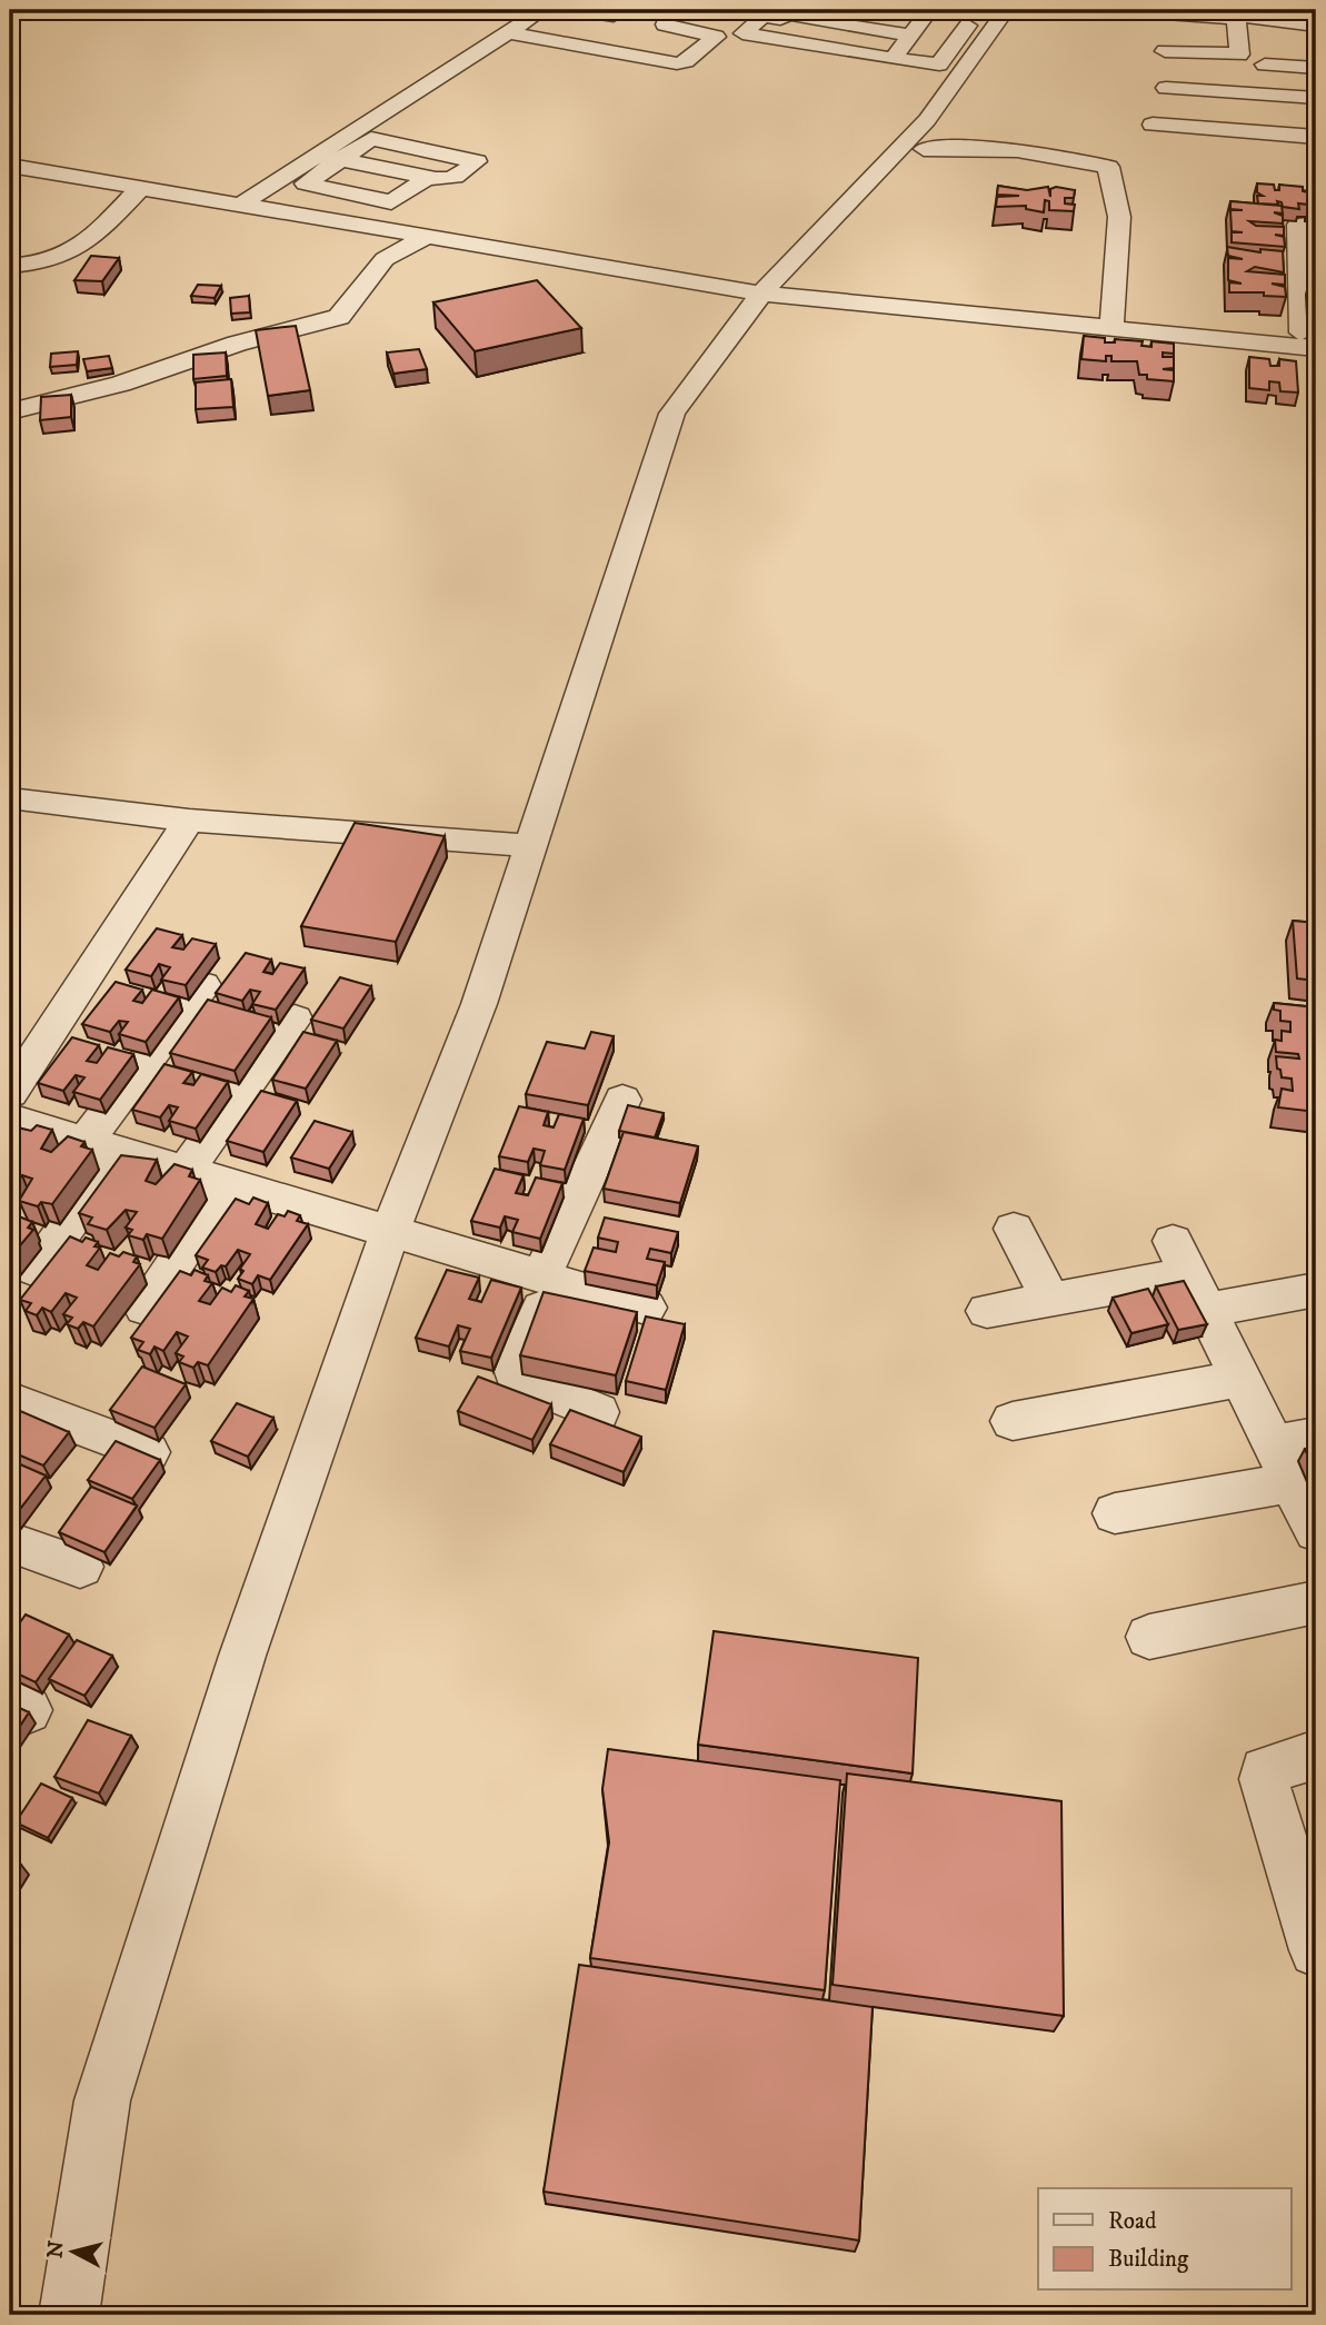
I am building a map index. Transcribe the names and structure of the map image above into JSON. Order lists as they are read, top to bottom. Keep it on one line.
{"legend":["Road","Building"],"north":"left"}
